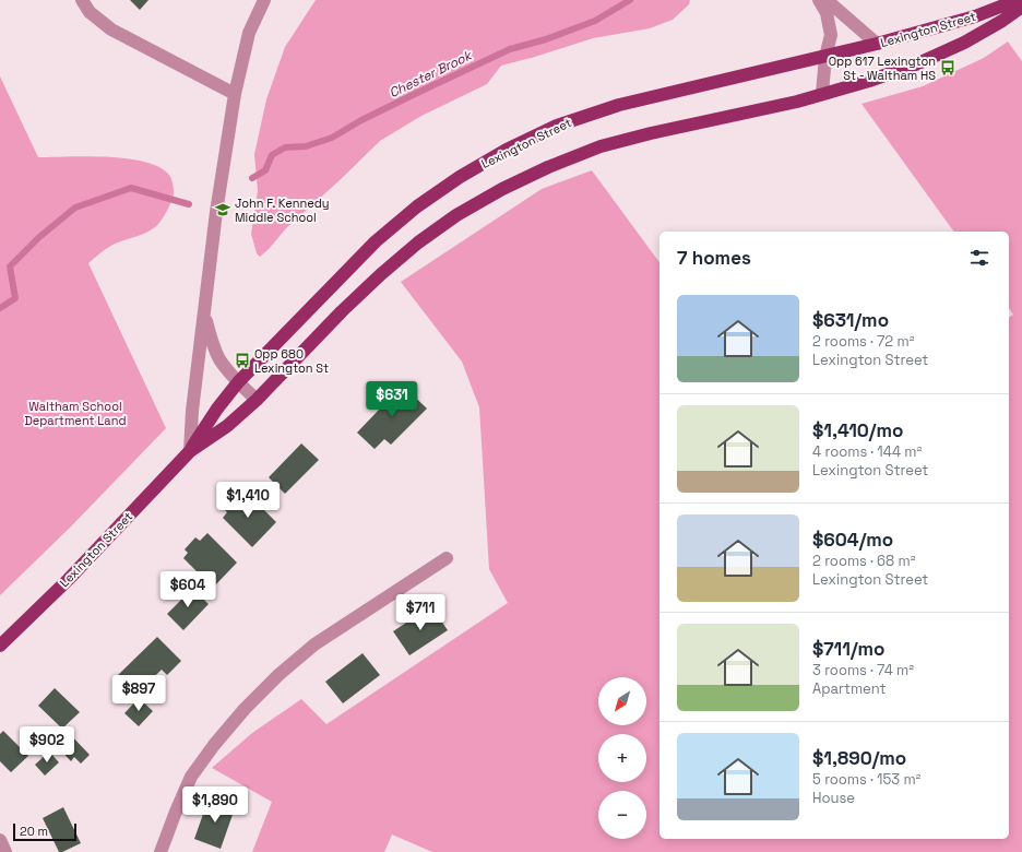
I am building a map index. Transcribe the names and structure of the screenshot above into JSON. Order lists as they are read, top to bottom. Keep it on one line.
{"streets":{"main road":["Lexington Street"]},"water":["Chester Brook"],"parks":["Waltham School Department Land"],"places":{"bus stop":["Opp 617 Lexington St - Waltham HS","Opp 680 Lexington St"],"school or university":["John F. Kennedy Middle School"]},"scale_bar":"20 m","north":"bottom left","page":{"heading":"7 homes","list":[{"name":"$631/mo","note":"2 rooms · 72 m² · Lexington Street"},{"name":"$1,410/mo","note":"4 rooms · 144 m² · Lexington Street"},{"name":"$604/mo","note":"2 rooms · 68 m² · Lexington Street"},{"name":"$711/mo","note":"3 rooms · 74 m² · Apartment"},{"name":"$1,890/mo","note":"5 rooms · 153 m² · House"}],"price":["$631","$1,410","$604","$711","$897","$902","$1,890"],"map_buttons":["+","−"],"scale":"20 m"}}
